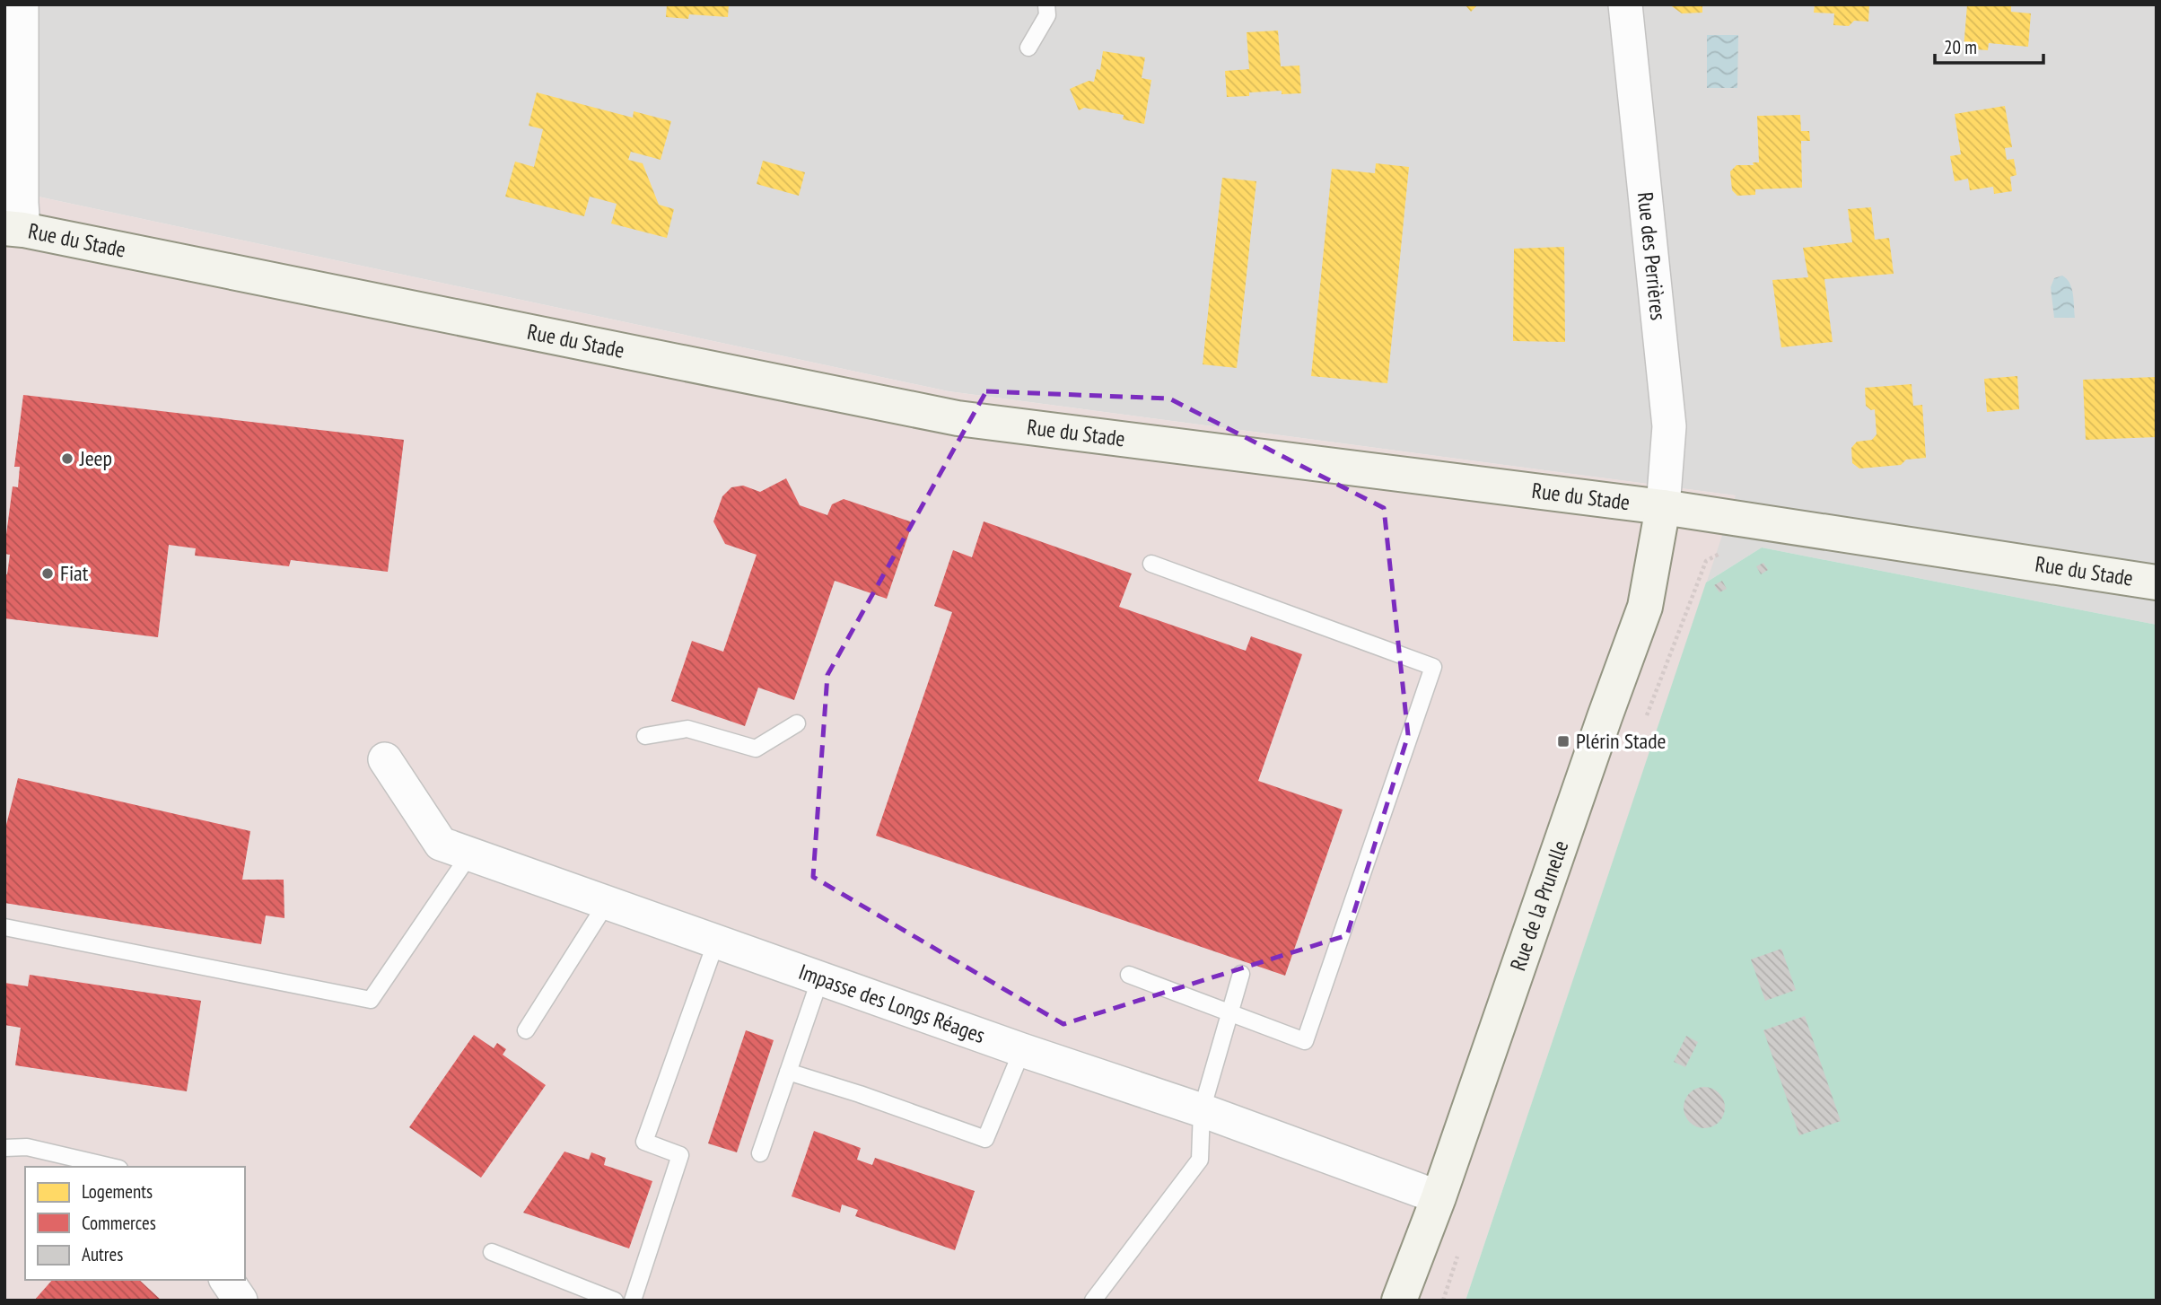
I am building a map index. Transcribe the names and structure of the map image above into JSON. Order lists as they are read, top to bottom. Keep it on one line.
{"streets":{"main road":["Rue du Stade","Rue de la Prunelle"],"street":["Rue des Perrières","Impasse des Longs Réages"]},"crossings":[["Rue du Stade","Rue des Perrières"],["Rue du Stade","Rue de la Prunelle"],["Rue des Perrières","Rue de la Prunelle"],["Rue de la Prunelle","Impasse des Longs Réages"]],"places":{"other":["Jeep","Fiat"],"transit":["Plérin Stade"]},"legend":["Logements","Commerces","Autres"],"scale_bar":"20 m"}
